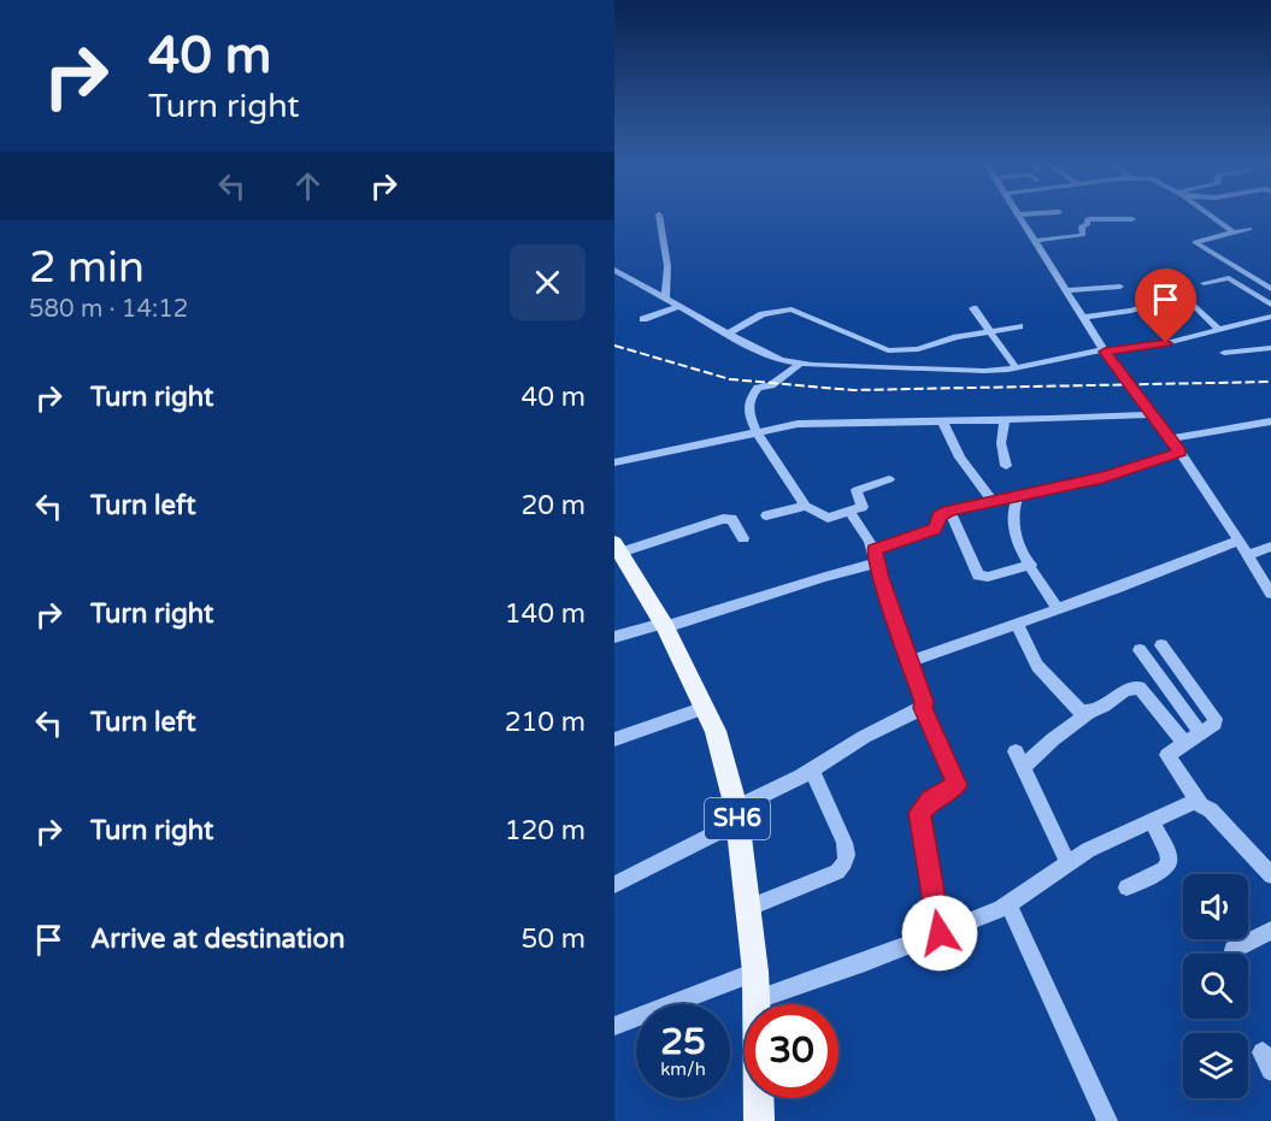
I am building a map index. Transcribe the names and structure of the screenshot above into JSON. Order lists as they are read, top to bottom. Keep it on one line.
{"streets":{"main road":["SH6"]},"page":{"turn":["40 m","Turn right"],"heading":["2 min","580 m · 14:12"],"list":[{"name":"Turn right","value":"40 m"},{"name":"Turn left","value":"20 m"},{"name":"Turn right","value":"140 m"},{"name":"Turn left","value":"210 m"},{"name":"Turn right","value":"120 m"},{"name":"Arrive at destination","value":"50 m"}],"speed":"25 km/h","limit":"30"}}
